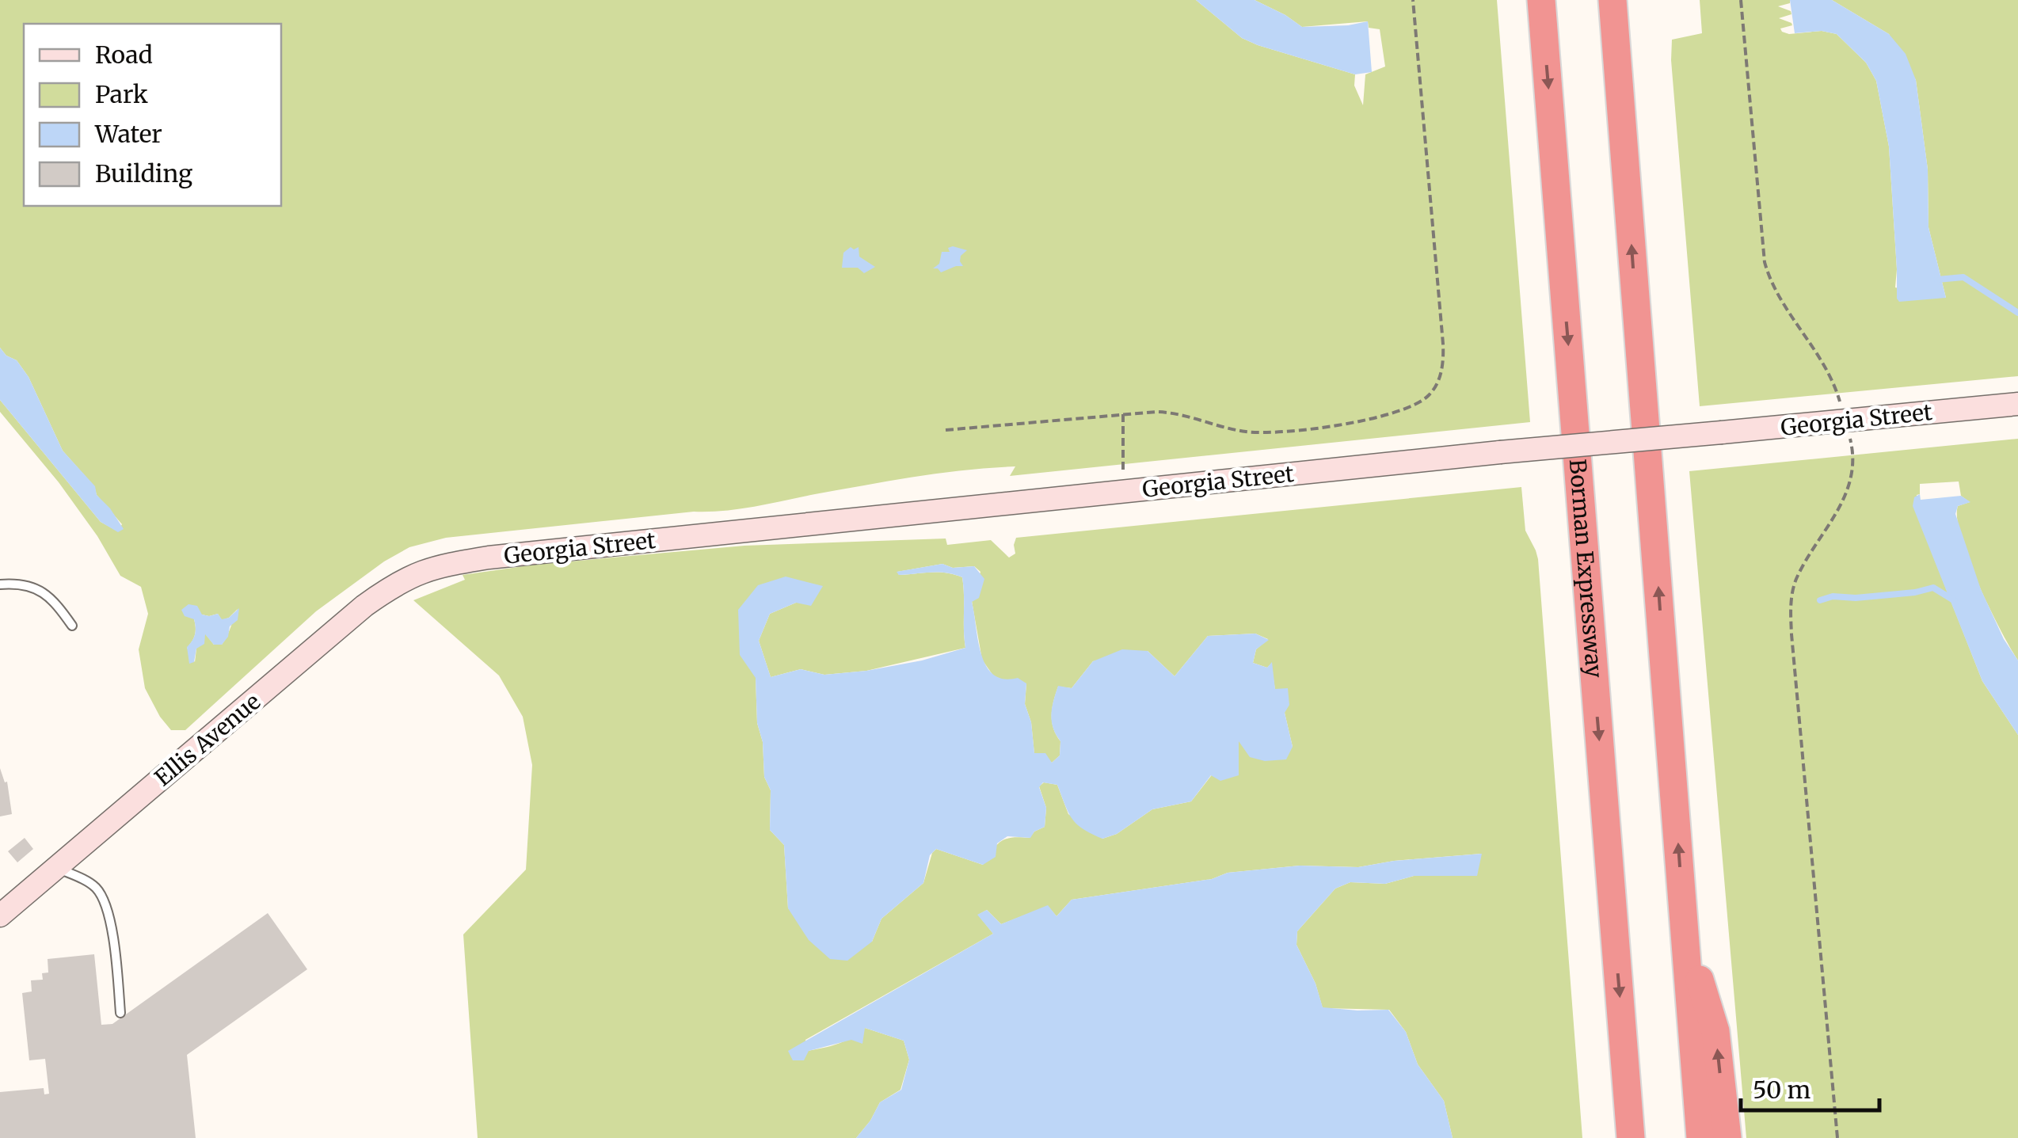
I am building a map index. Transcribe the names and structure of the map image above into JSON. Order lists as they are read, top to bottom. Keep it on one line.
{"streets":{"highway":["Borman Expressway"],"street":["Georgia Street","Ellis Avenue"]},"crossings":[["Georgia Street","Ellis Avenue"]],"legend":["Road","Park","Water","Building"],"scale_bar":"50 m"}
